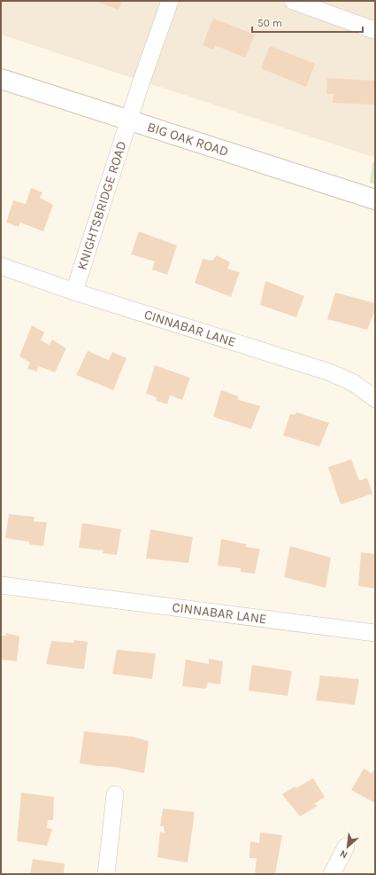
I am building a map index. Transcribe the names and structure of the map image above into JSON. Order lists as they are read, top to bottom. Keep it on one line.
{"streets":{"street":["BIG OAK ROAD","KNIGHTSBRIDGE ROAD","CINNABAR LANE"]},"crossings":[["BIG OAK ROAD","KNIGHTSBRIDGE ROAD"],["KNIGHTSBRIDGE ROAD","CINNABAR LANE"]],"scale_bar":"50 m","north":"bottom left"}
